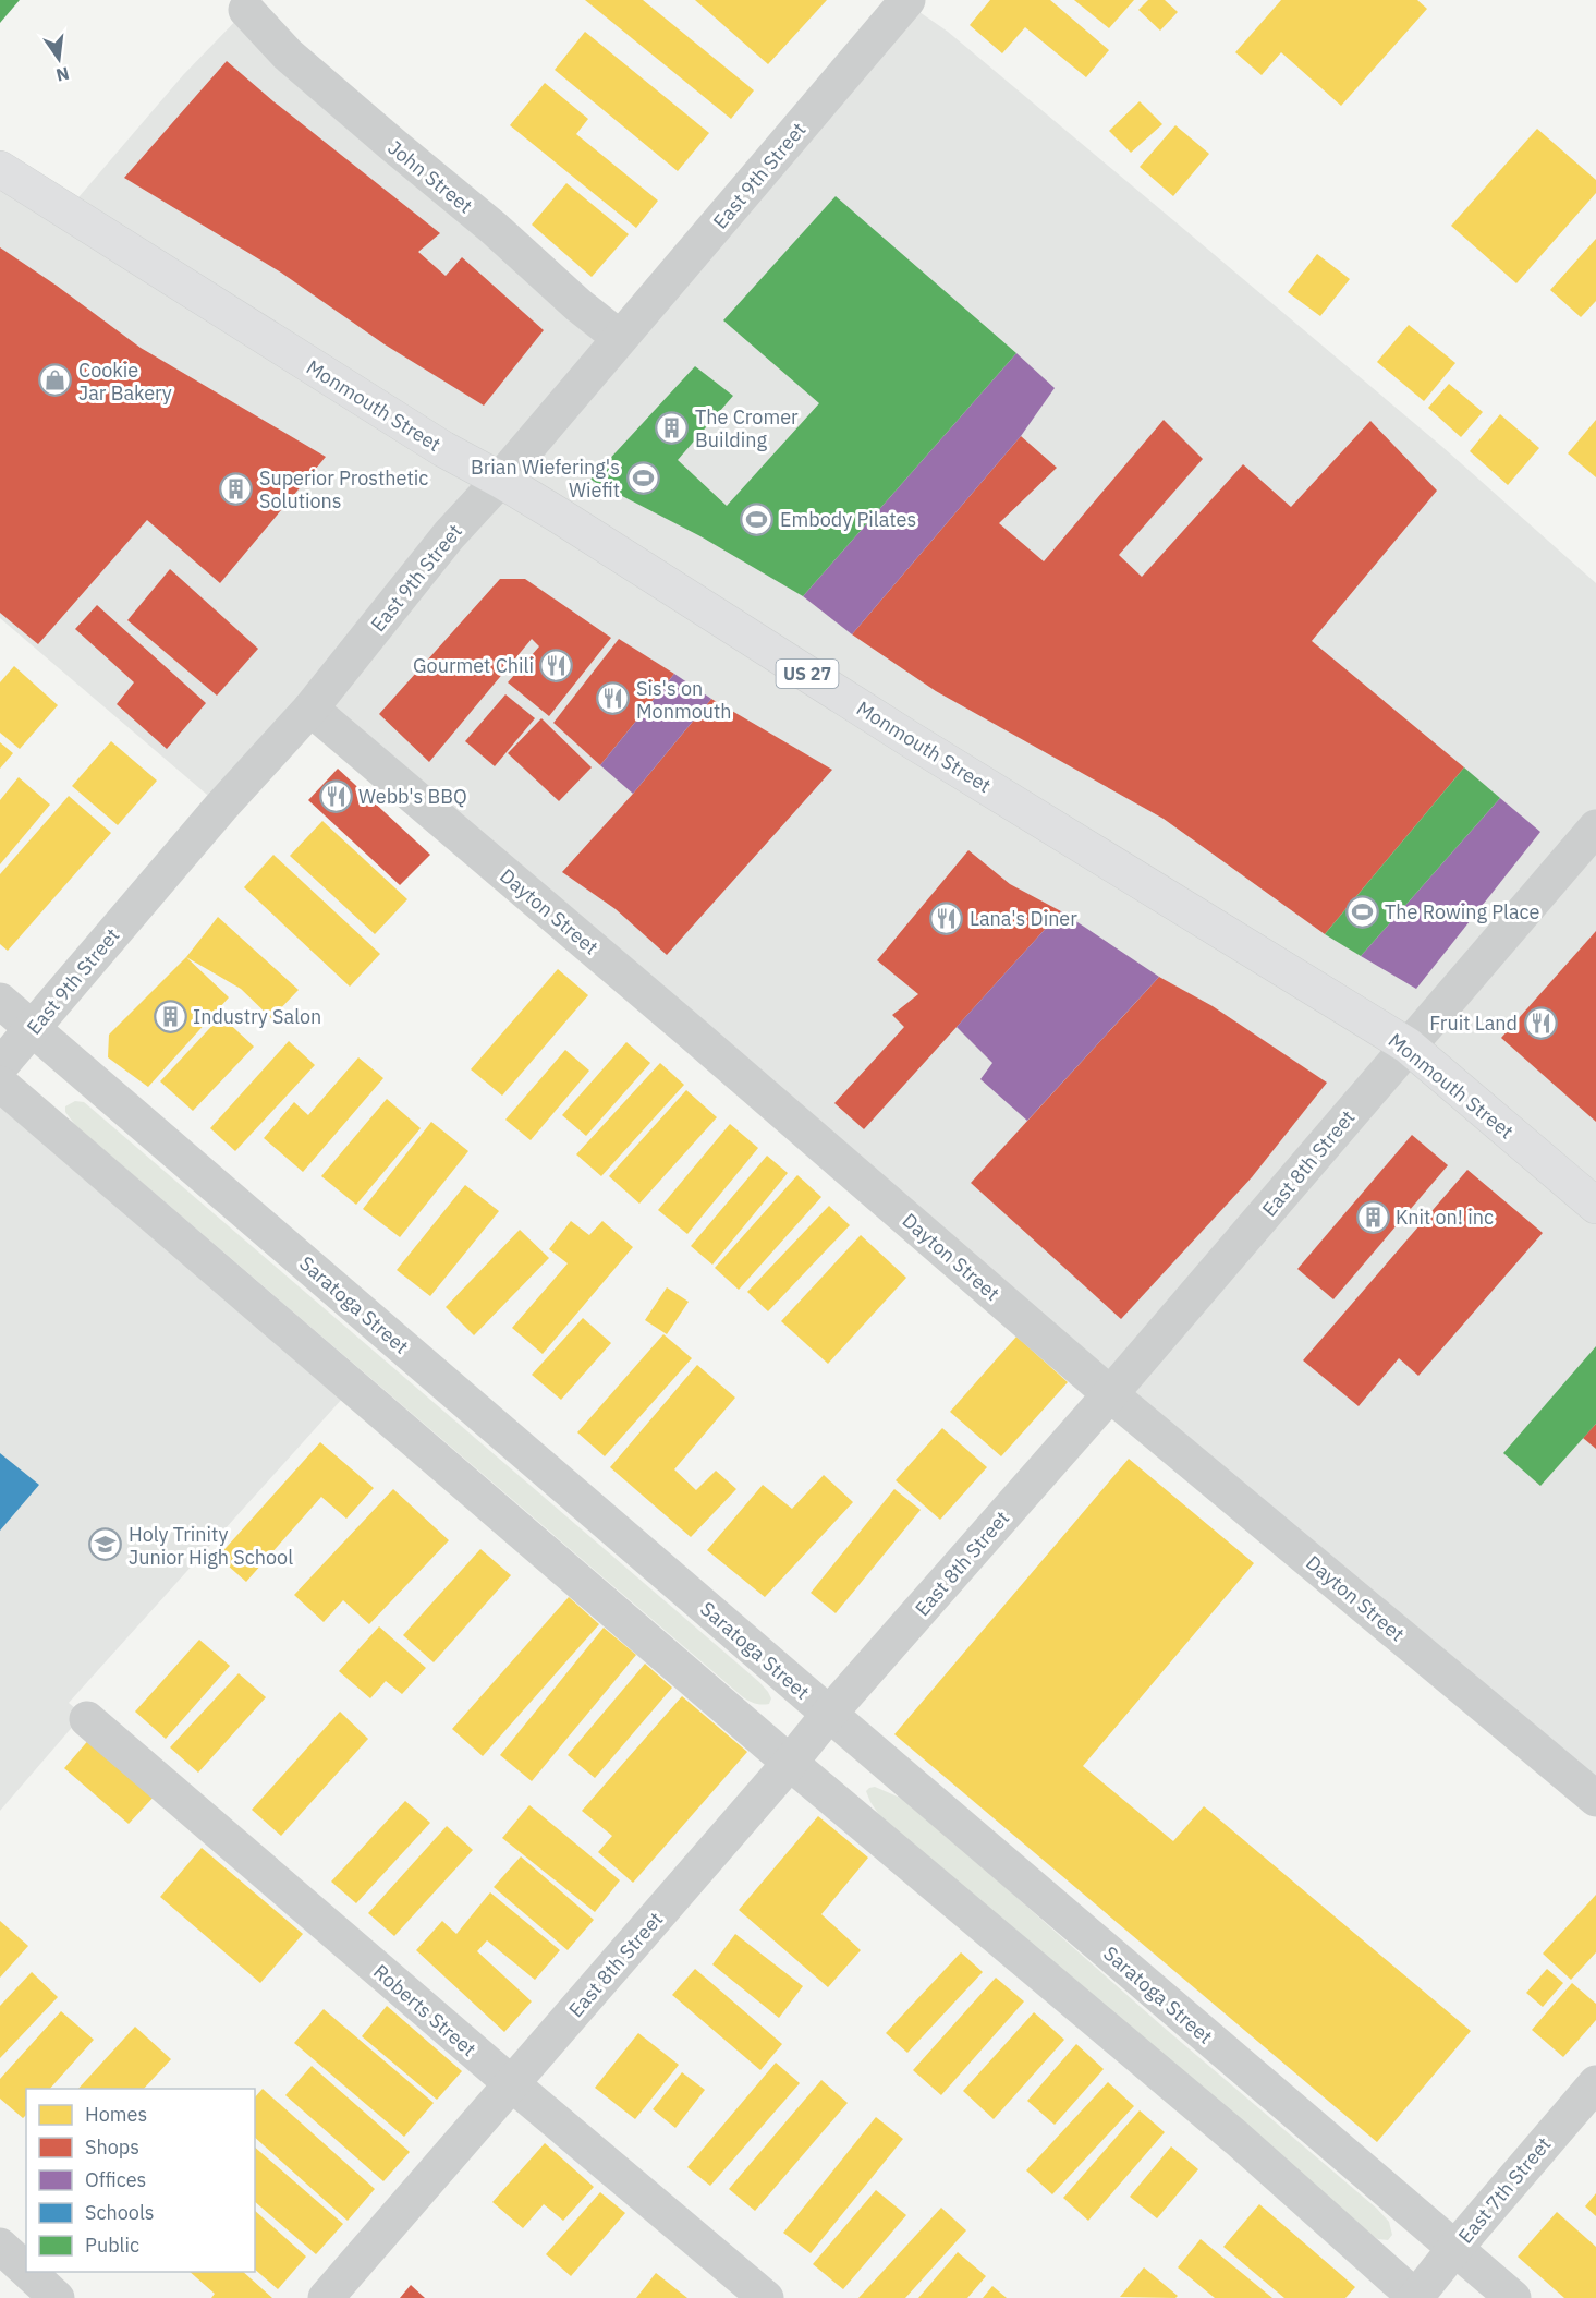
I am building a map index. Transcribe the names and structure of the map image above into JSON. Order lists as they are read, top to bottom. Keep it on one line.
{"streets":{"main road":["Monmouth Street","US 27"],"street":["East 9th Street","John Street","Dayton Street","East 8th Street","Saratoga Street","Roberts Street","East 7th Street"]},"crossings":[["East 9th Street","John Street"],["East 9th Street","Monmouth Street"],["East 9th Street","Dayton Street"],["East 9th Street","Saratoga Street"],["Monmouth Street","East 8th Street"],["Dayton Street","East 8th Street"],["East 8th Street","Saratoga Street"],["East 8th Street","Roberts Street"],["Saratoga Street","East 7th Street"]],"places":{"shop":["Cookie Jar Bakery"],"building":["The Cromer Building","Superior Prosthetic Solutions","Industry Salon","Knit on! inc"],"sports":["Brian Wiefering's Wiefit","Embody Pilates","The Rowing Place"],"restaurant":["Gourmet Chili","Sis's on Monmouth","Webb's BBQ","Lana's Diner","Fruit Land"],"school or university":["Holy Trinity Junior High School"]},"legend":["Homes","Shops","Offices","Schools","Public"],"north":"bottom"}
